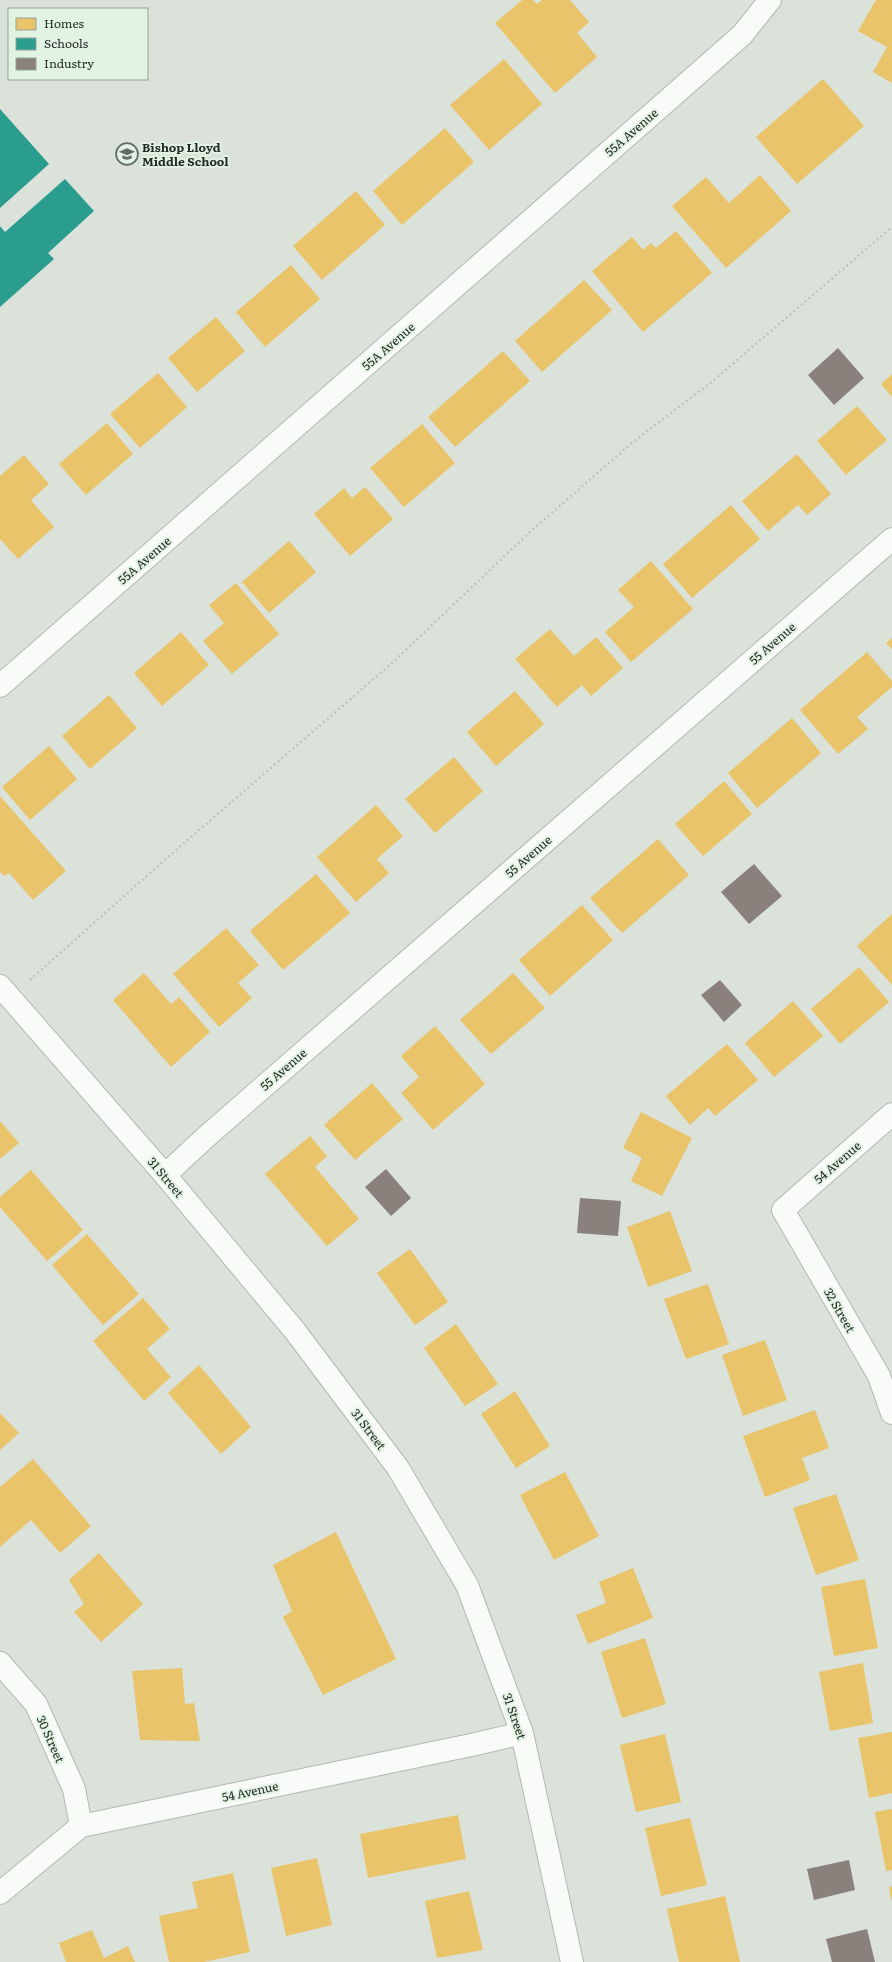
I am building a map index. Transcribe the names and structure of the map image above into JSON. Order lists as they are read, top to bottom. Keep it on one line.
{"streets":{"street":["55A Avenue","55 Avenue","54 Avenue","31 Street","32 Street","30 Street"]},"crossings":[["55 Avenue","31 Street"],["54 Avenue","31 Street"],["54 Avenue","32 Street"],["54 Avenue","30 Street"]],"places":{"school or university":["Bishop Lloyd Middle School"]},"legend":["Homes","Schools","Industry"]}
